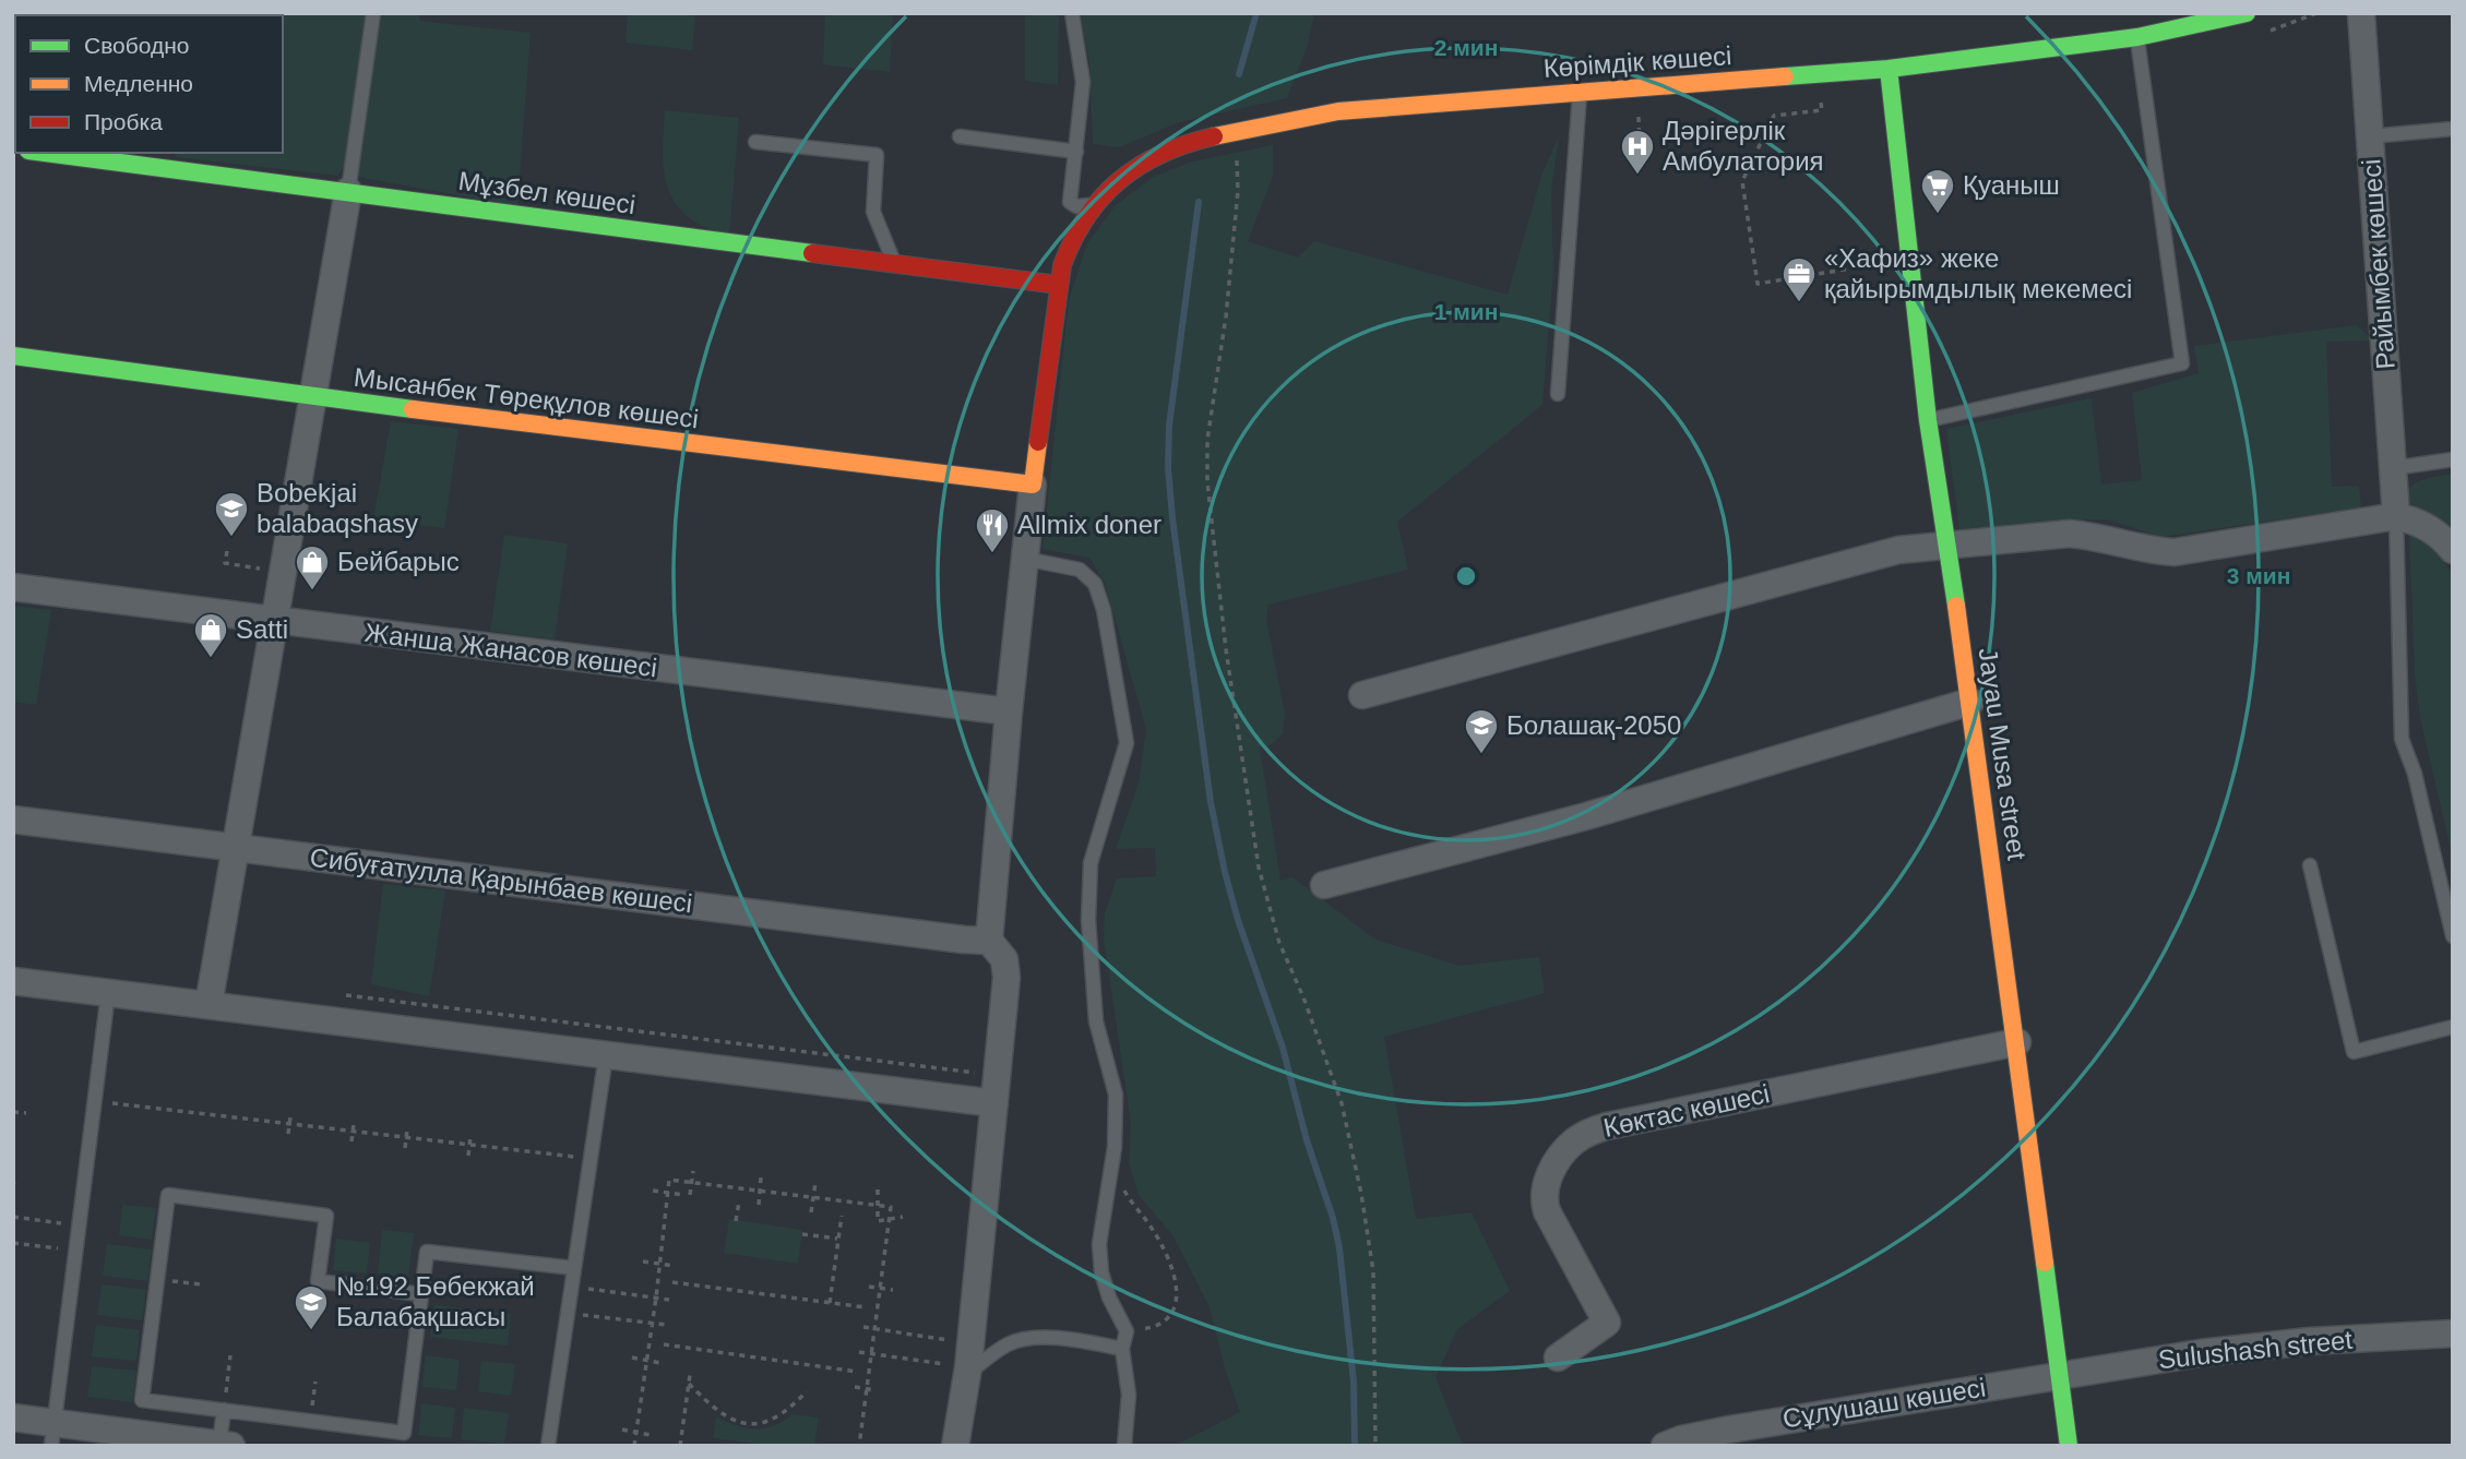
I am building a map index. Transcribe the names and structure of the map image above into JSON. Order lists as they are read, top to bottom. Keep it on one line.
{"streets":{"street":["Көрімдік көшесі","Мұзбел көшесі","Райымбек көшесі","Мысанбек Төреқұлов көшесі","Жанша Жанасов көшесі","Jayau Musa street","Сибуғатулла Қарынбаев көшесі","Көктас көшесі","Sulushash street","Сұлушаш көшесі"]},"crossings":[["Көрімдік көшесі","Мұзбел көшесі"],["Көрімдік көшесі","Мысанбек Төреқұлов көшесі"],["Көрімдік көшесі","Jayau Musa street"],["Jayau Musa street","Көктас көшесі"],["Jayau Musa street","Sulushash street"],["Jayau Musa street","Сұлушаш көшесі"],["Sulushash street","Сұлушаш көшесі"]],"places":{"hospital":["Дәрігерлік Амбулатория"],"supermarket":["Қуаныш"],"office":["«Хафиз» жеке қайырымдылық мекемесі"],"school or university":["Bobekjai balabaqshasy","Болашақ-2050","№192 Бөбекжай Балабақшасы"],"restaurant":["Allmix doner"],"shop":["Бейбарыс","Satti"]},"legend":["Свободно","Медленно","Пробка"],"rings":["2 мин","1 мин","3 мин"]}
